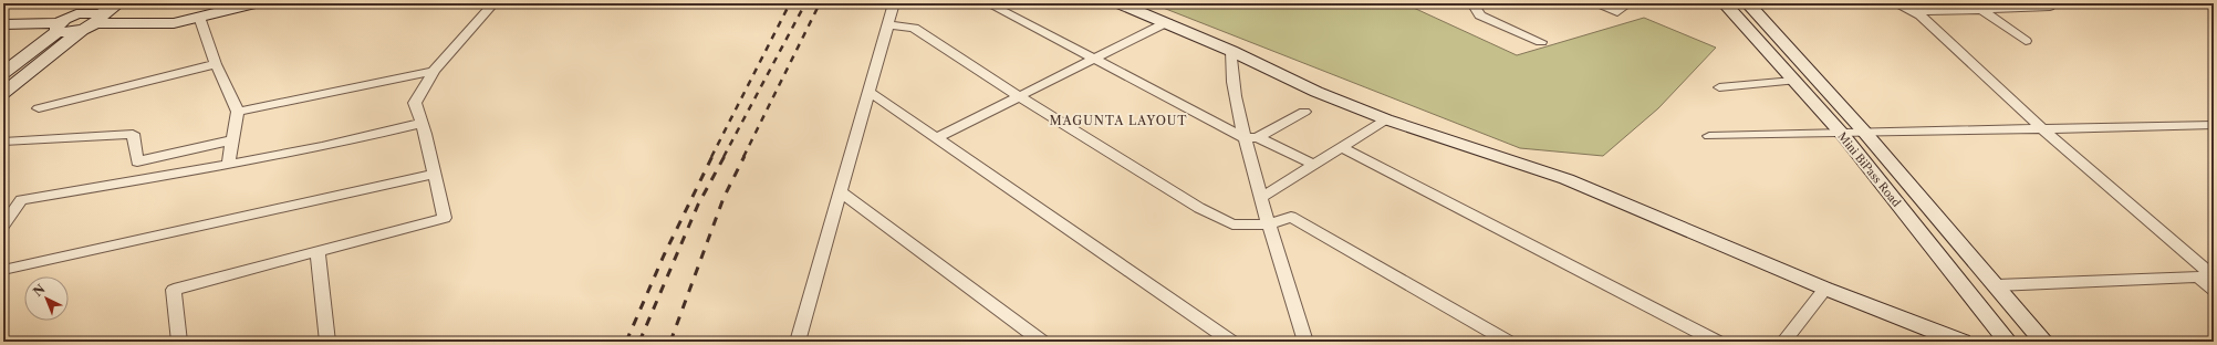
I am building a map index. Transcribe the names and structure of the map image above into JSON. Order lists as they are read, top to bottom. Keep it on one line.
{"streets":{"main road":["Mini BiPass Road"]},"districts":["MAGUNTA LAYOUT"],"north":"top left"}
